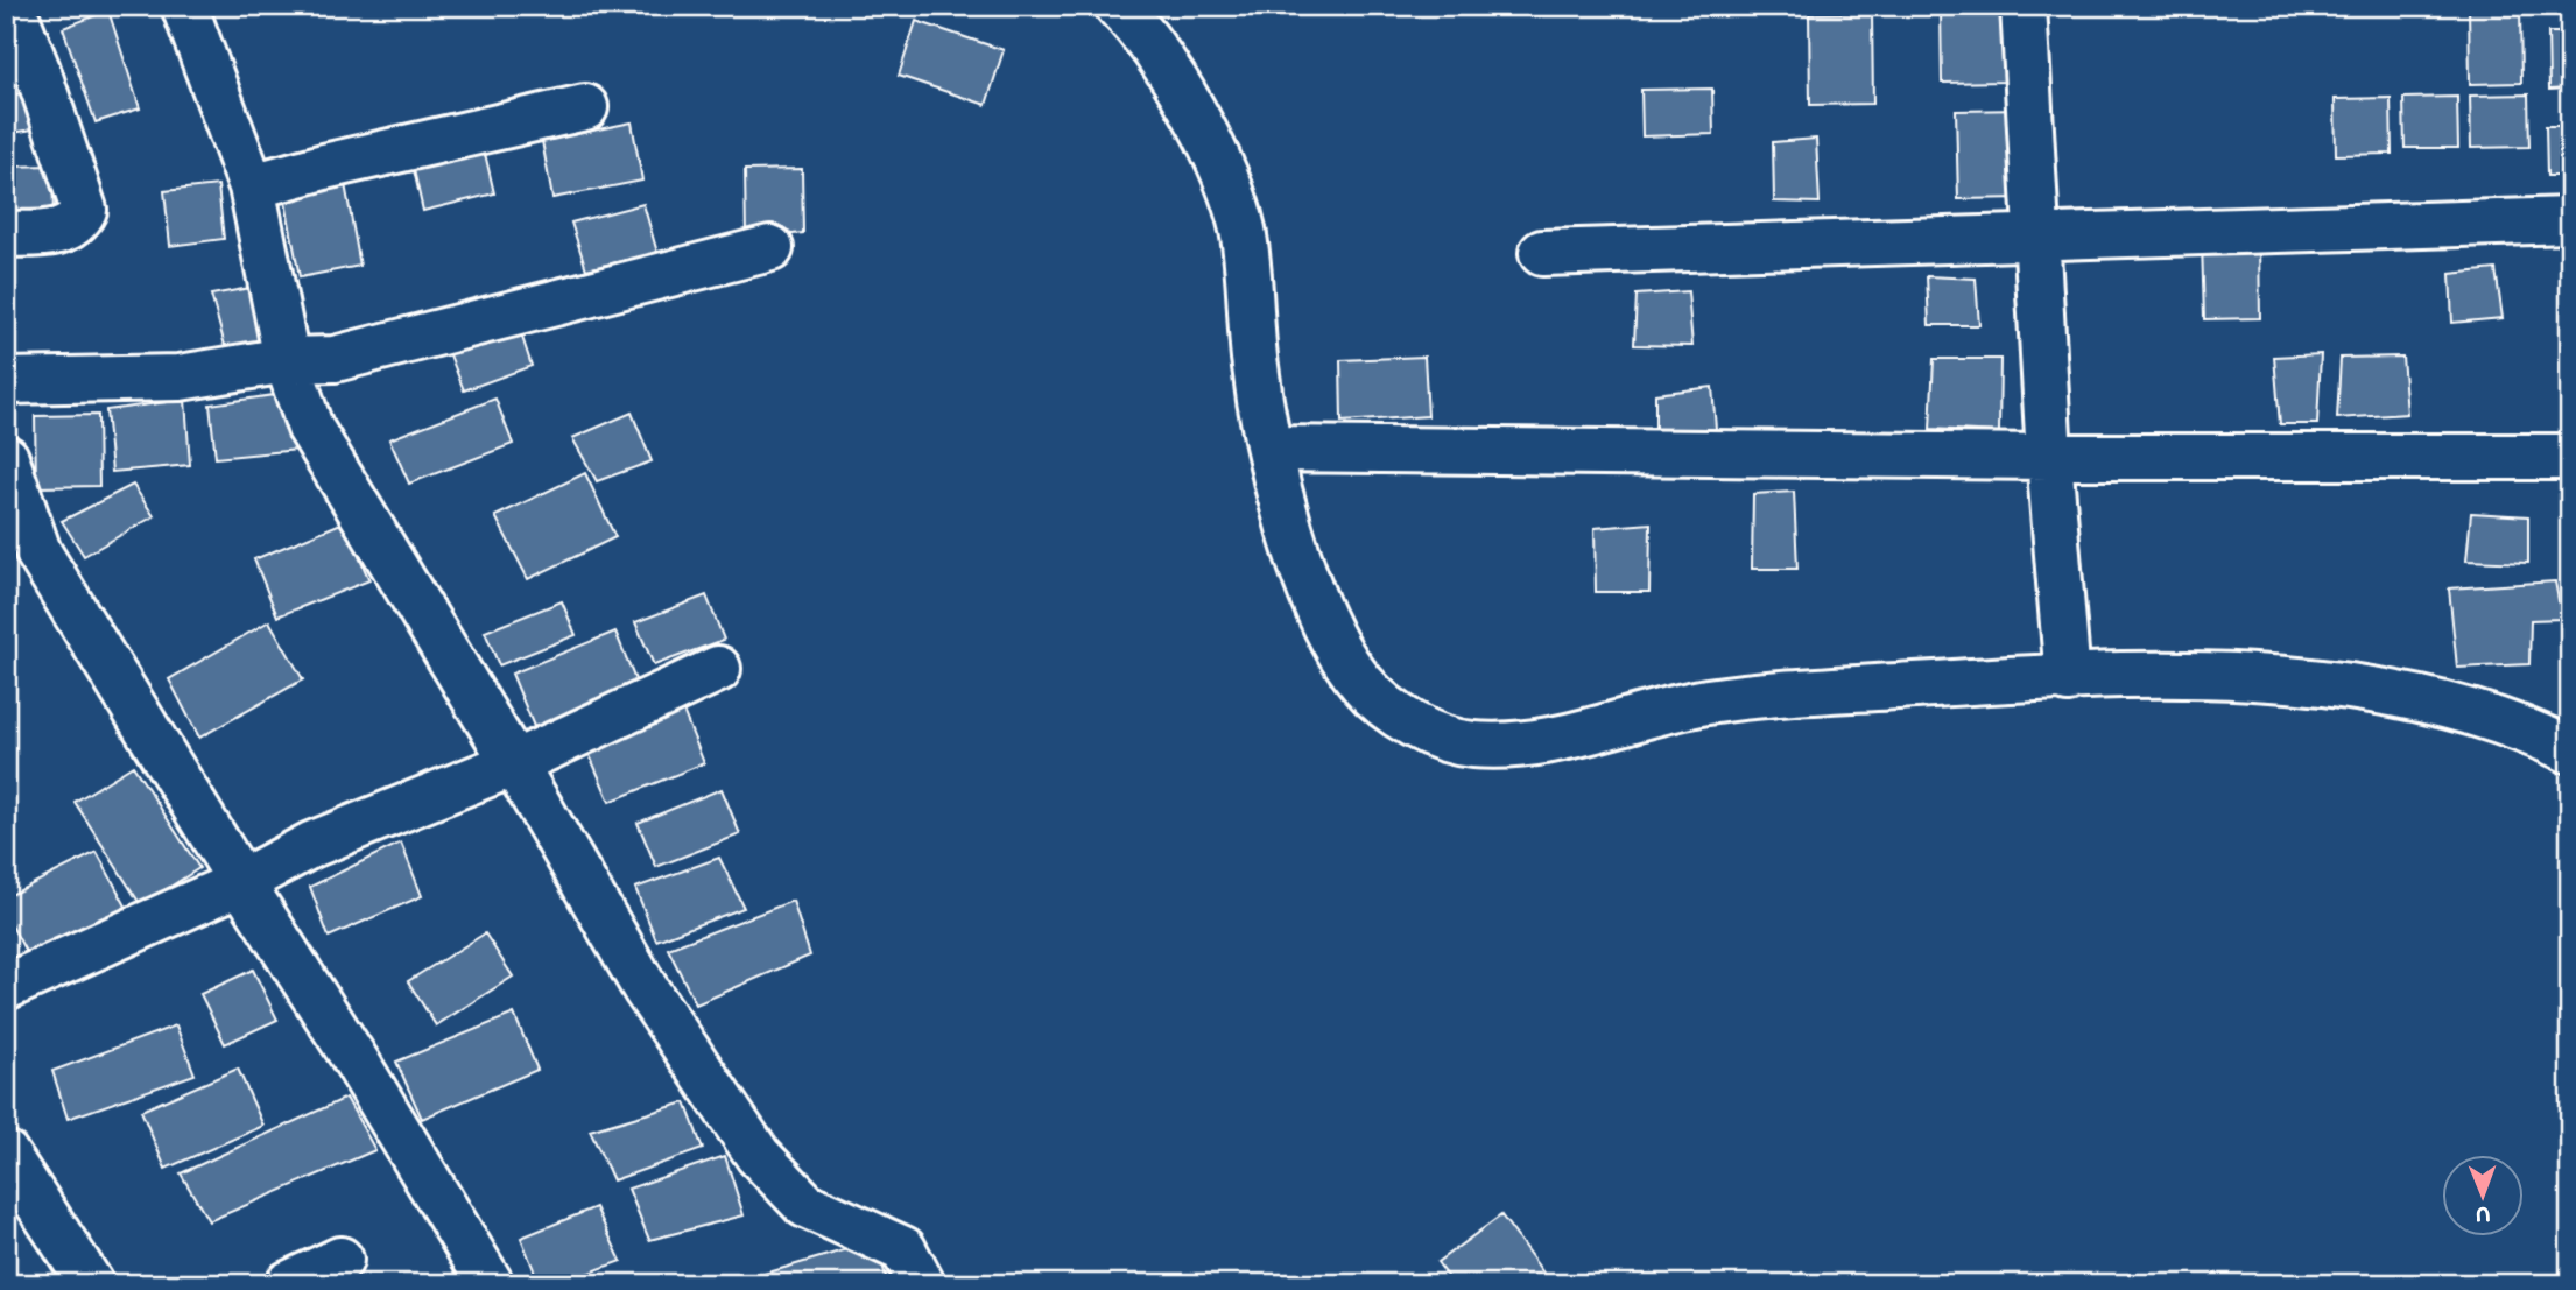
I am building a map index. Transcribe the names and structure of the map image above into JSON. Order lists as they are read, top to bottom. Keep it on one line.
{"north":"bottom"}
